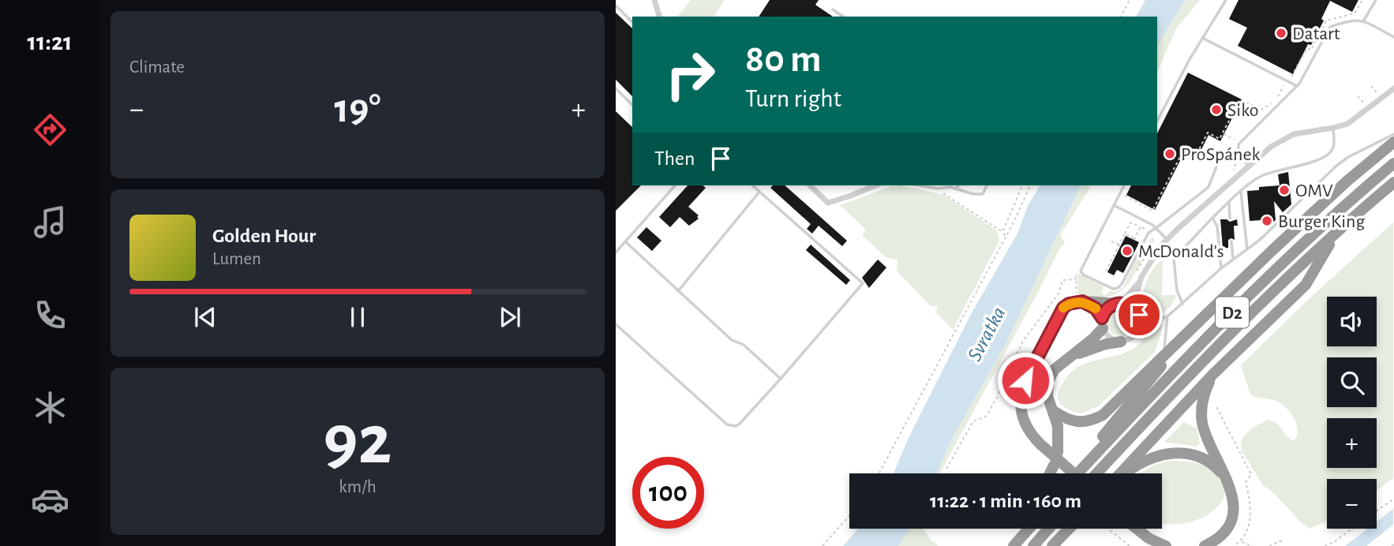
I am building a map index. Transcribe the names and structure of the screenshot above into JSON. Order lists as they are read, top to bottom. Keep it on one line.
{"streets":{"highway":["D2"]},"water":["Svratka"],"places":["Datart","Siko","ProSpánek","OMV","Burger King","McDonald's"],"page":{"tabs":"11:21","tile":["Climate",["92","km/h"]],"turn":["80 m","Turn right"],"heat":["−","19°","+"],"then":"Then","song":["Golden Hour","Lumen"],"map_buttons":["+","−"],"limit":"100","trip":"11:22 · 1 min · 160 m"}}
